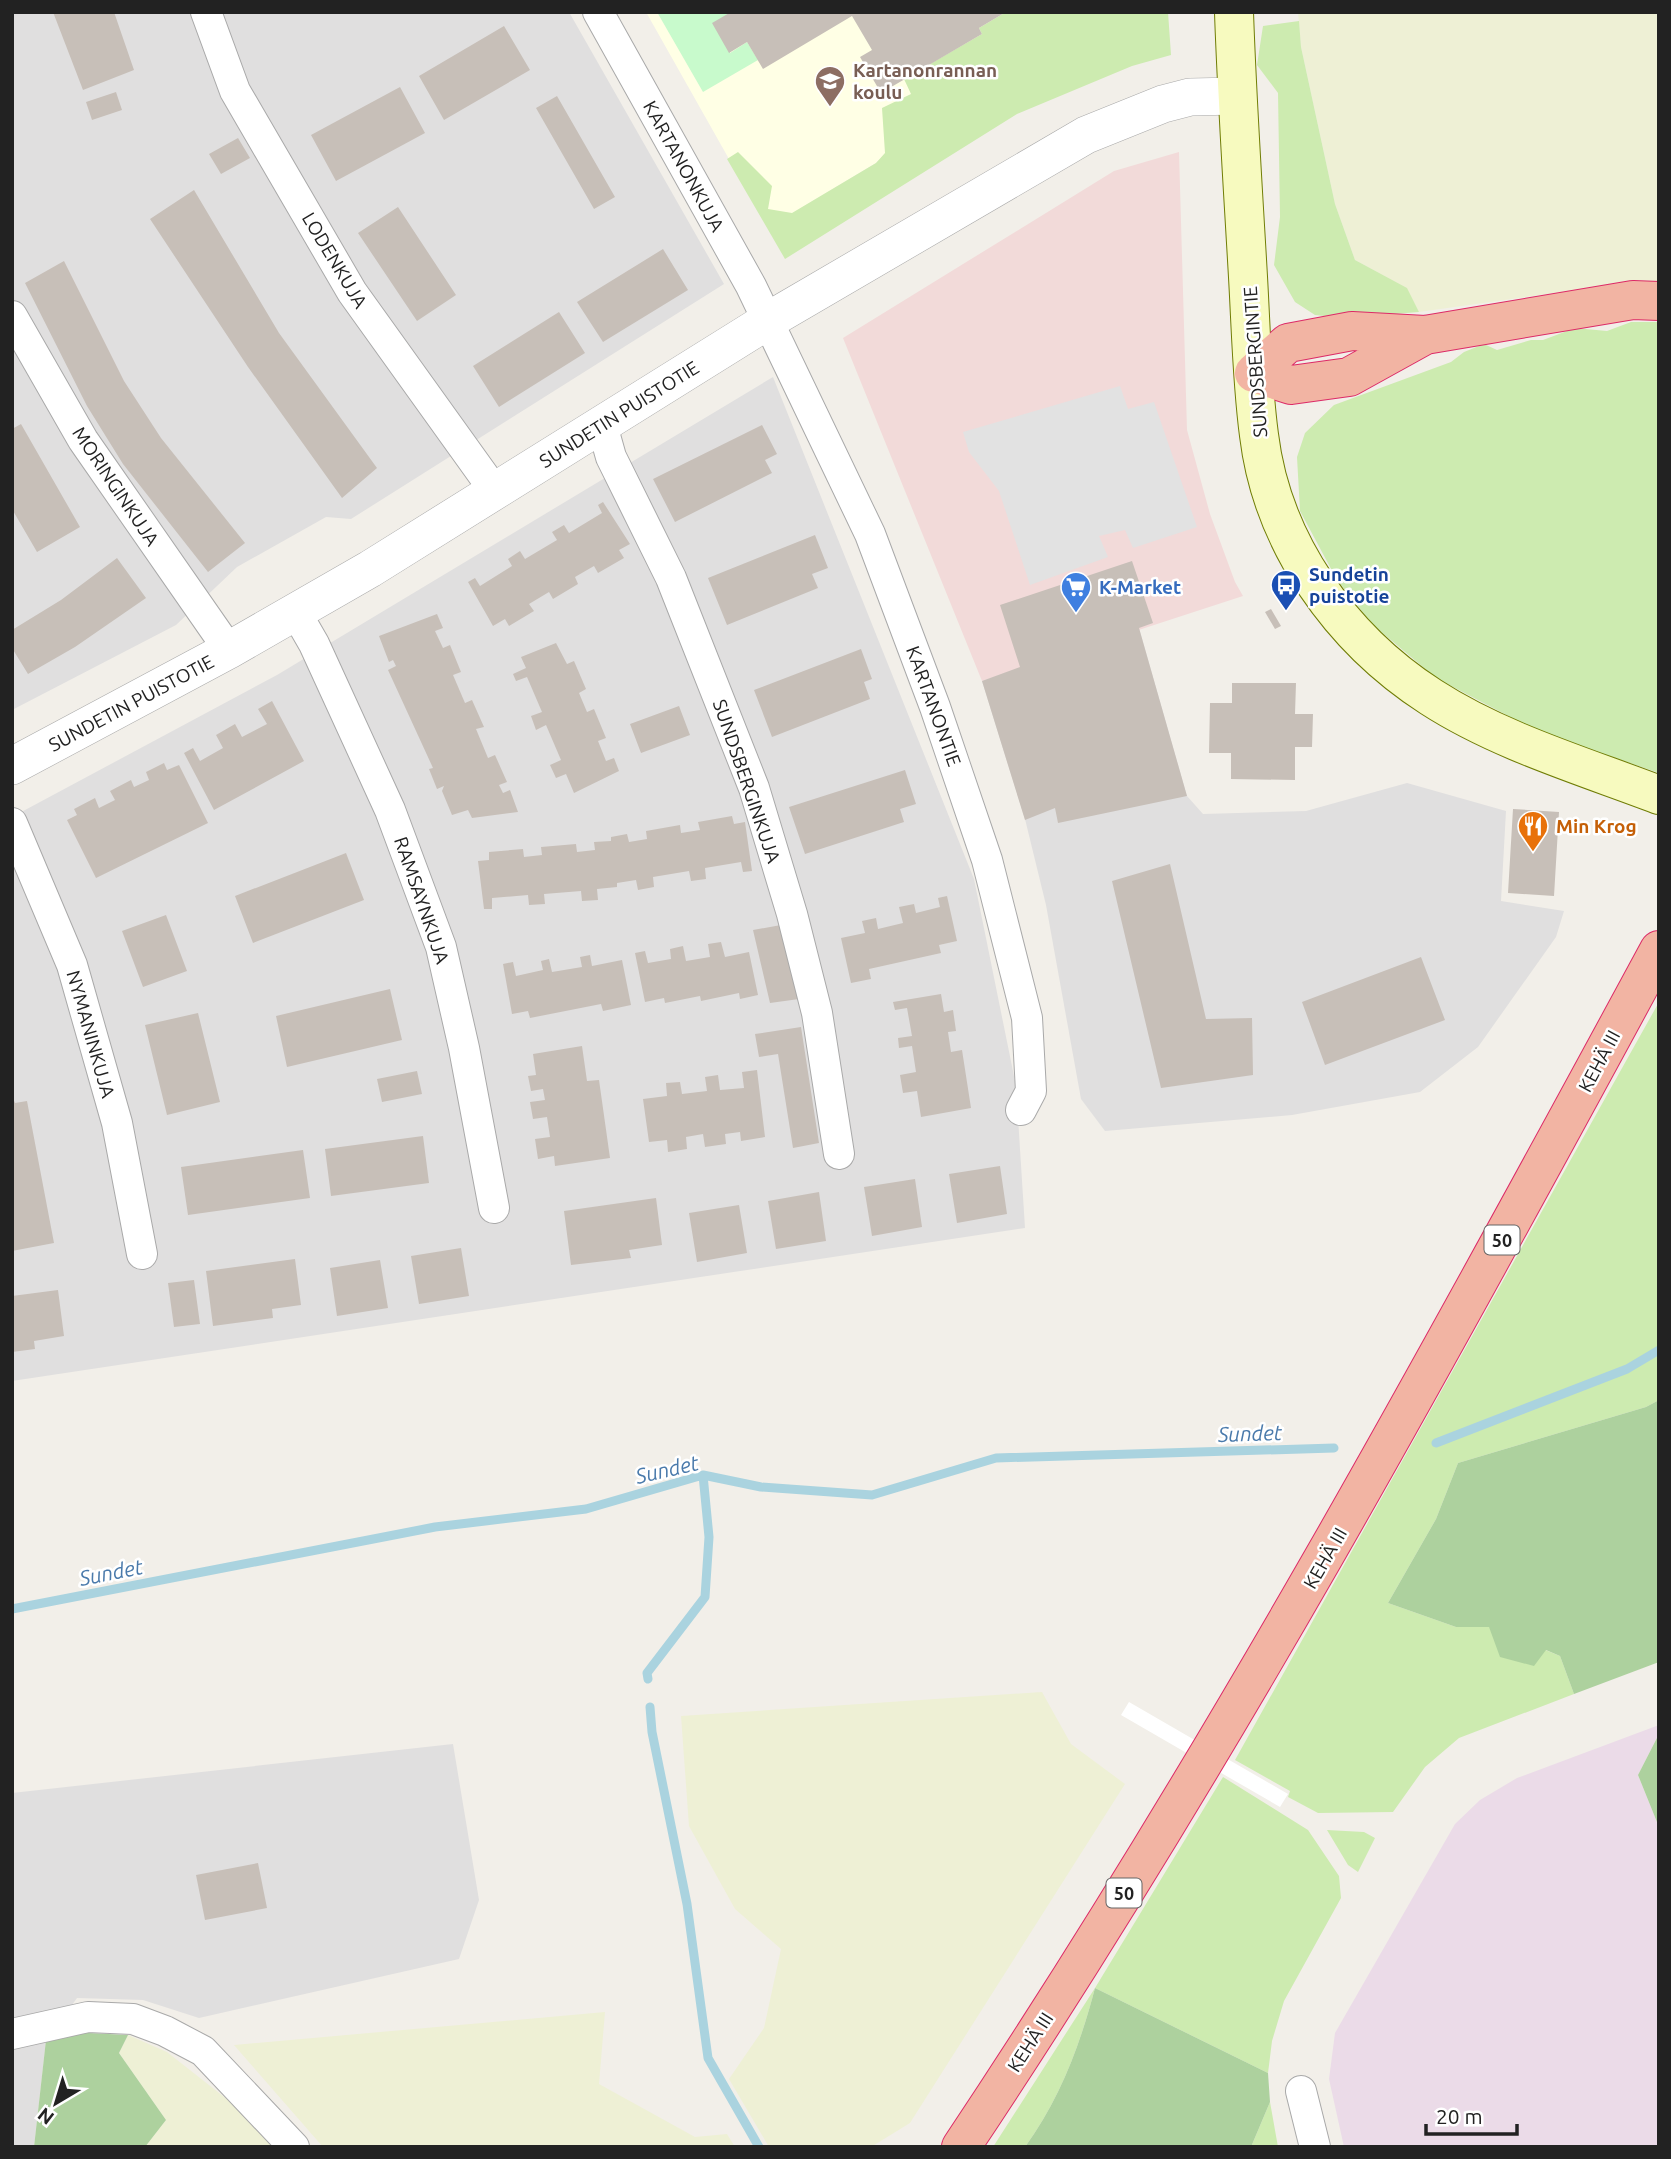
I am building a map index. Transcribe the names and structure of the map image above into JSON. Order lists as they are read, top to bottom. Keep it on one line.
{"streets":{"highway":["KEHÄ III","50"],"main road":["SUNDSBERGINTIE"],"street":["KARTANONKUJA","LODENKUJA","SUNDETIN PUISTOTIE","MORINGINKUJA","KARTANONTIE","SUNDSBERGINKUJA","RAMSAYNKUJA","NYMANINKUJA"]},"crossings":[["KARTANONKUJA","SUNDETIN PUISTOTIE"],["KARTANONKUJA","KARTANONTIE"],["LODENKUJA","SUNDETIN PUISTOTIE"],["SUNDSBERGINTIE","SUNDETIN PUISTOTIE"],["SUNDETIN PUISTOTIE","MORINGINKUJA"],["SUNDETIN PUISTOTIE","KARTANONTIE"],["SUNDETIN PUISTOTIE","SUNDSBERGINKUJA"],["SUNDETIN PUISTOTIE","RAMSAYNKUJA"]],"water":["Sundet"],"places":{"school or university":["Kartanonrannan koulu"],"bus stop":["Sundetin puistotie"],"supermarket":["K-Market"],"restaurant":["Min Krog"]},"scale_bar":"20 m","north":"bottom left"}
